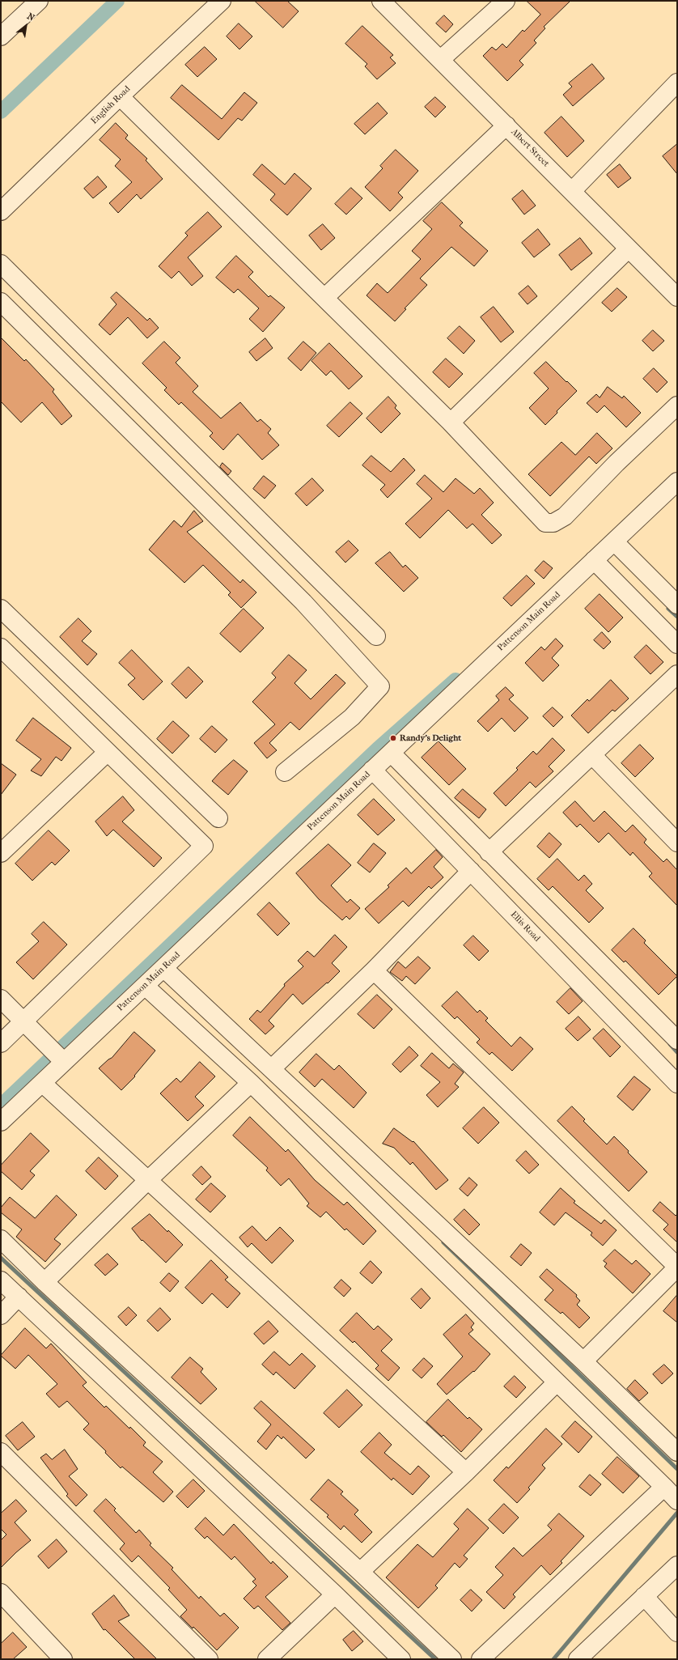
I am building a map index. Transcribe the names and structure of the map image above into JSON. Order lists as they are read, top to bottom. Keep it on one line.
{"streets":{"street":["English Road","Albert Street","Pattenson Main Road","Ellis Road"]},"crossings":[["Pattenson Main Road","Ellis Road"]],"places":["Randy's Delight"],"north":"top right"}
